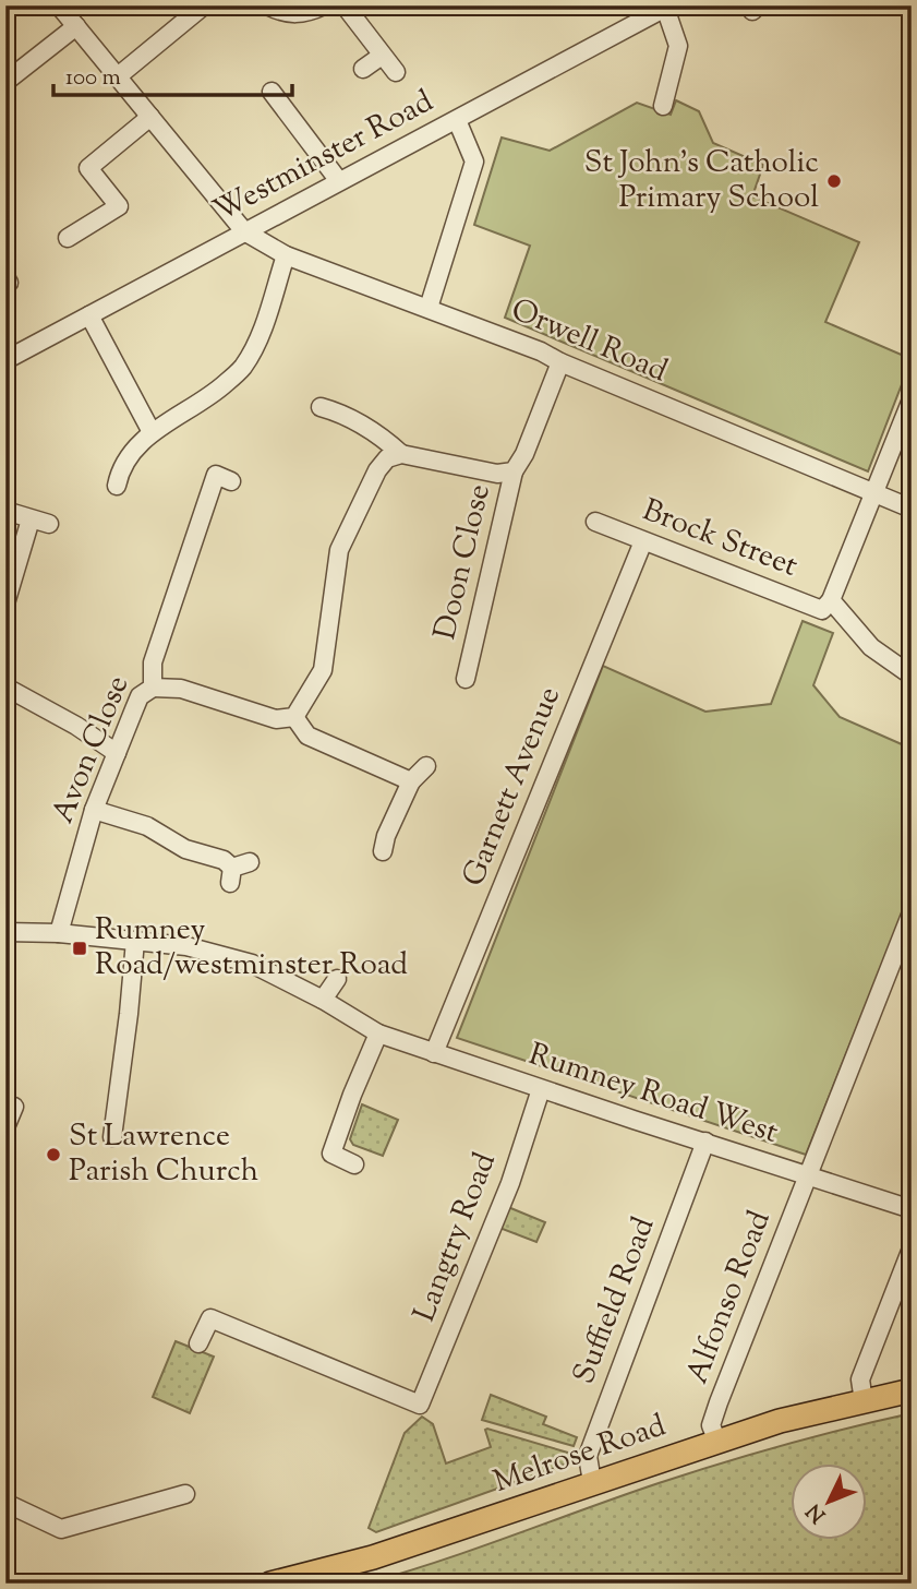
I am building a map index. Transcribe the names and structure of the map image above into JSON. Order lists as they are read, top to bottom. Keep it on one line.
{"streets":{"main road":["Melrose Road"],"street":["Westminster Road","Orwell Road","Brock Street","Doon Close","Avon Close","Garnett Avenue","Rumney Road West","Langtry Road","Alfonso Road","Suffield Road"]},"crossings":[["Westminster Road","Orwell Road"],["Orwell Road","Doon Close"],["Brock Street","Garnett Avenue"],["Avon Close","Rumney Road West"],["Garnett Avenue","Rumney Road West"],["Rumney Road West","Langtry Road"],["Rumney Road West","Alfonso Road"],["Rumney Road West","Suffield Road"],["Alfonso Road","Melrose Road"],["Suffield Road","Melrose Road"]],"places":{"other":["St John's Catholic Primary School","St Lawrence Parish Church"],"transit":["Rumney Road/westminster Road"]},"scale_bar":"100 m","north":"bottom left"}
